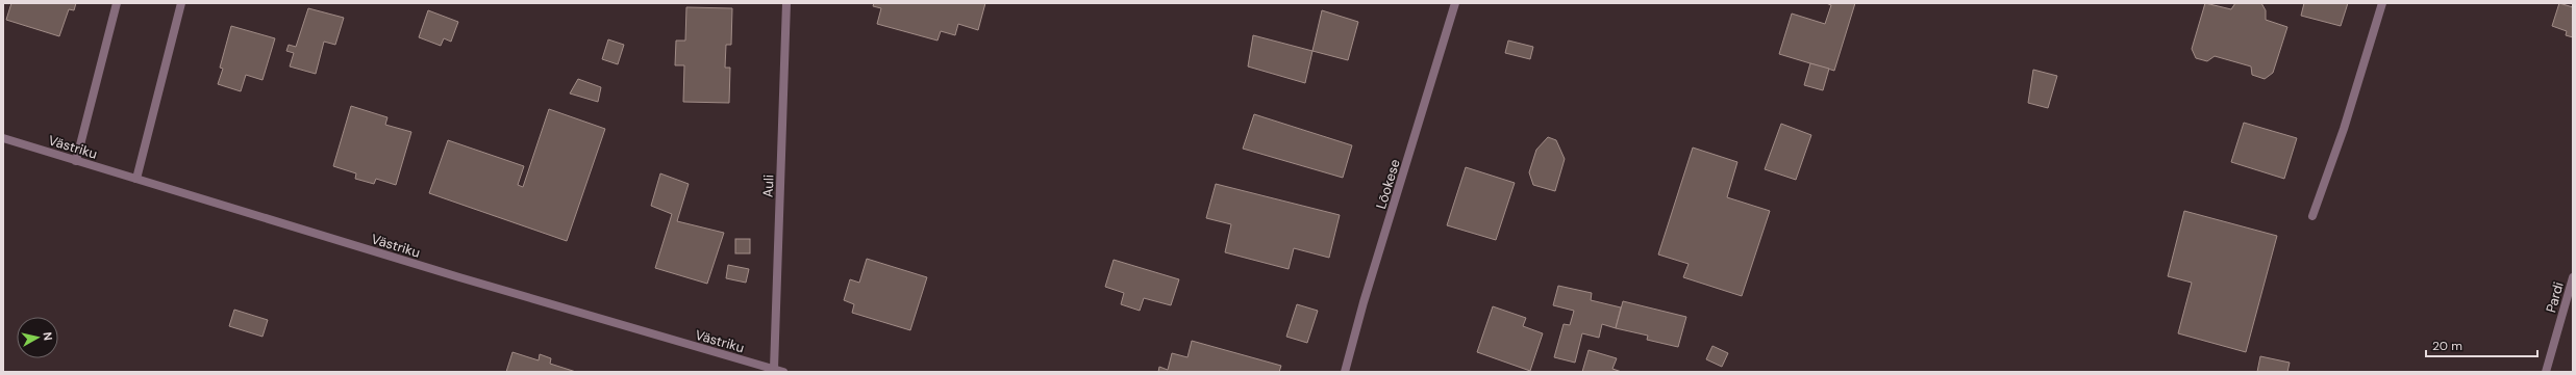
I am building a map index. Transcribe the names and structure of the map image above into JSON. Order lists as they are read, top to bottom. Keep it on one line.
{"streets":{"street":["Västriku","Lõokese","Auli","Pardi"]},"crossings":[["Västriku","Auli"]],"scale_bar":"20 m","north":"right"}
